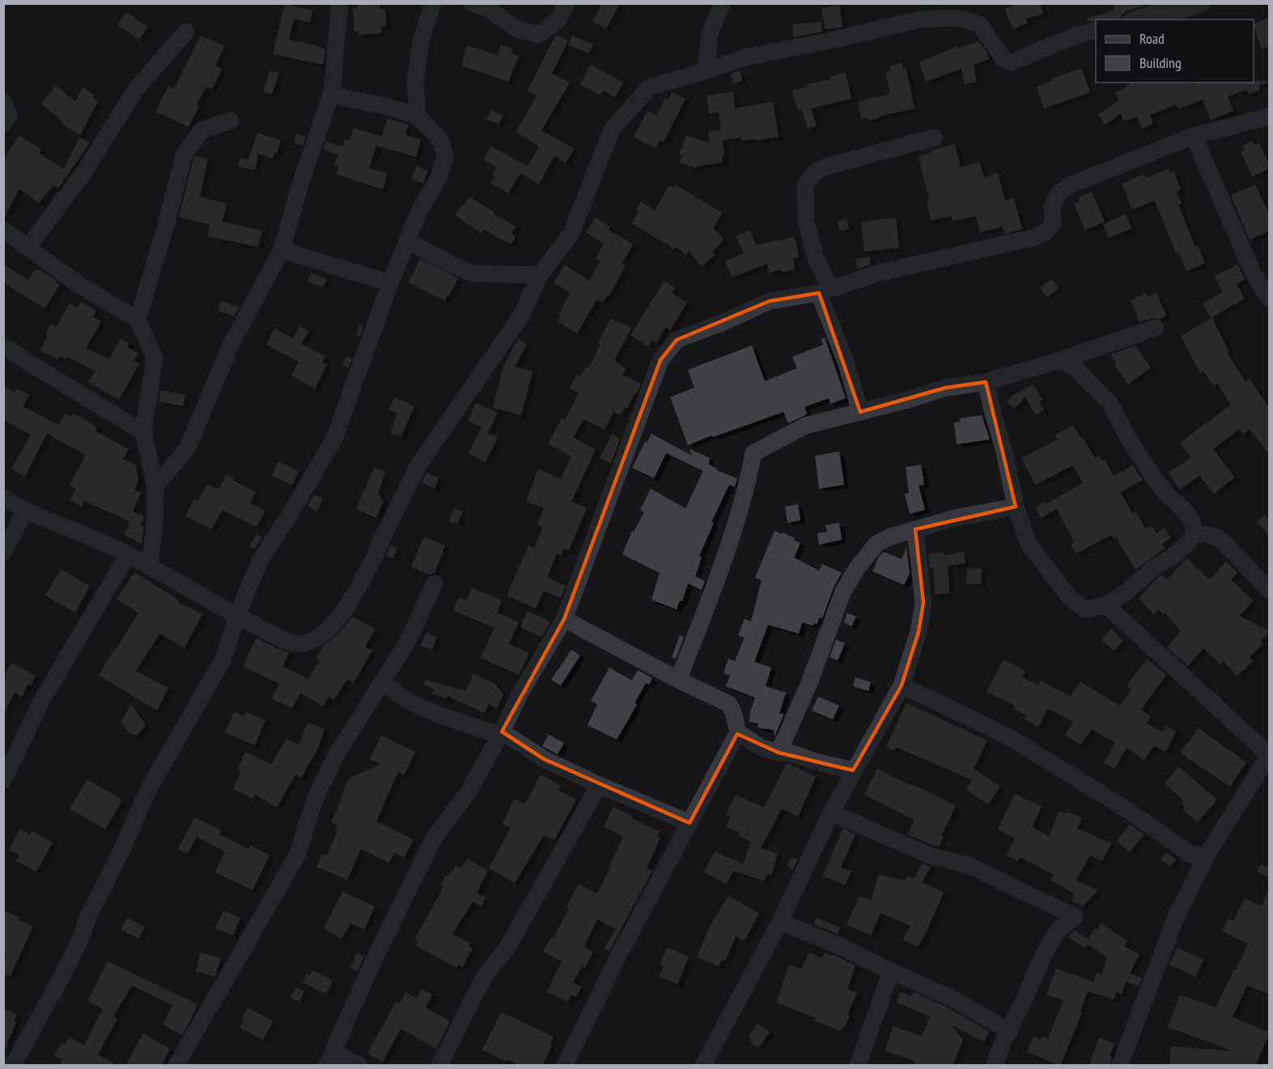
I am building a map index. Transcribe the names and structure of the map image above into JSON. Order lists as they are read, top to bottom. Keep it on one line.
{"legend":["Road","Building"]}
